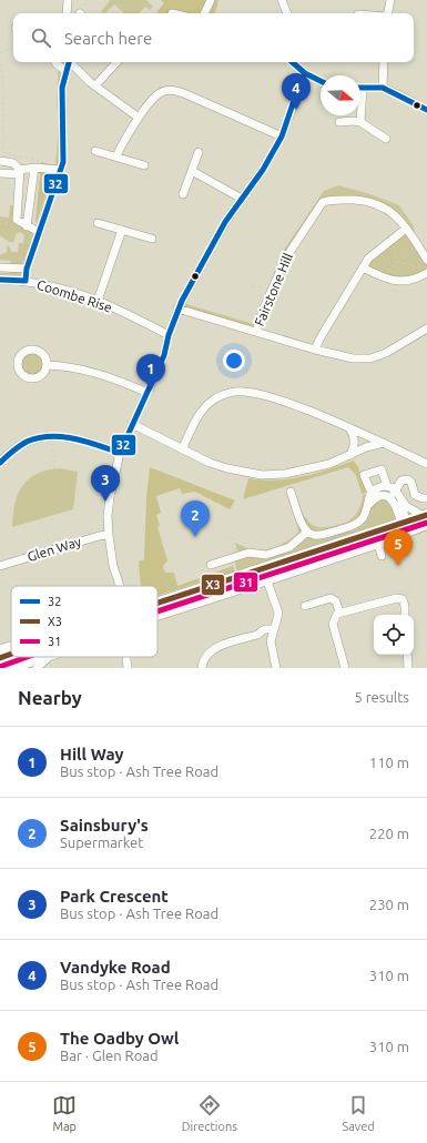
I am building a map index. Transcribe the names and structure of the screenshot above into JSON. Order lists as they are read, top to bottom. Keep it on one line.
{"streets":{"street":["Fairstone Hill","Coombe Rise","Glen Way"]},"lines":["transit line 32","transit line X3","transit line 31"],"legend":["32","X3","31"],"north":"right","page":{"search":"Search here","pins":["4","1","3","2","5"],"heading":["Nearby","5 results"],"list":[{"mark":"1","name":"Hill Way","note":"Bus stop · Ash Tree Road","value":"110 m"},{"mark":"2","name":"Sainsbury's","note":"Supermarket","value":"220 m"},{"mark":"3","name":"Park Crescent","note":"Bus stop · Ash Tree Road","value":"230 m"},{"mark":"4","name":"Vandyke Road","note":"Bus stop · Ash Tree Road","value":"310 m"},{"mark":"5","name":"The Oadby Owl","note":"Bar · Glen Road","value":"310 m"}],"nav":["Map","Directions","Saved"]}}
